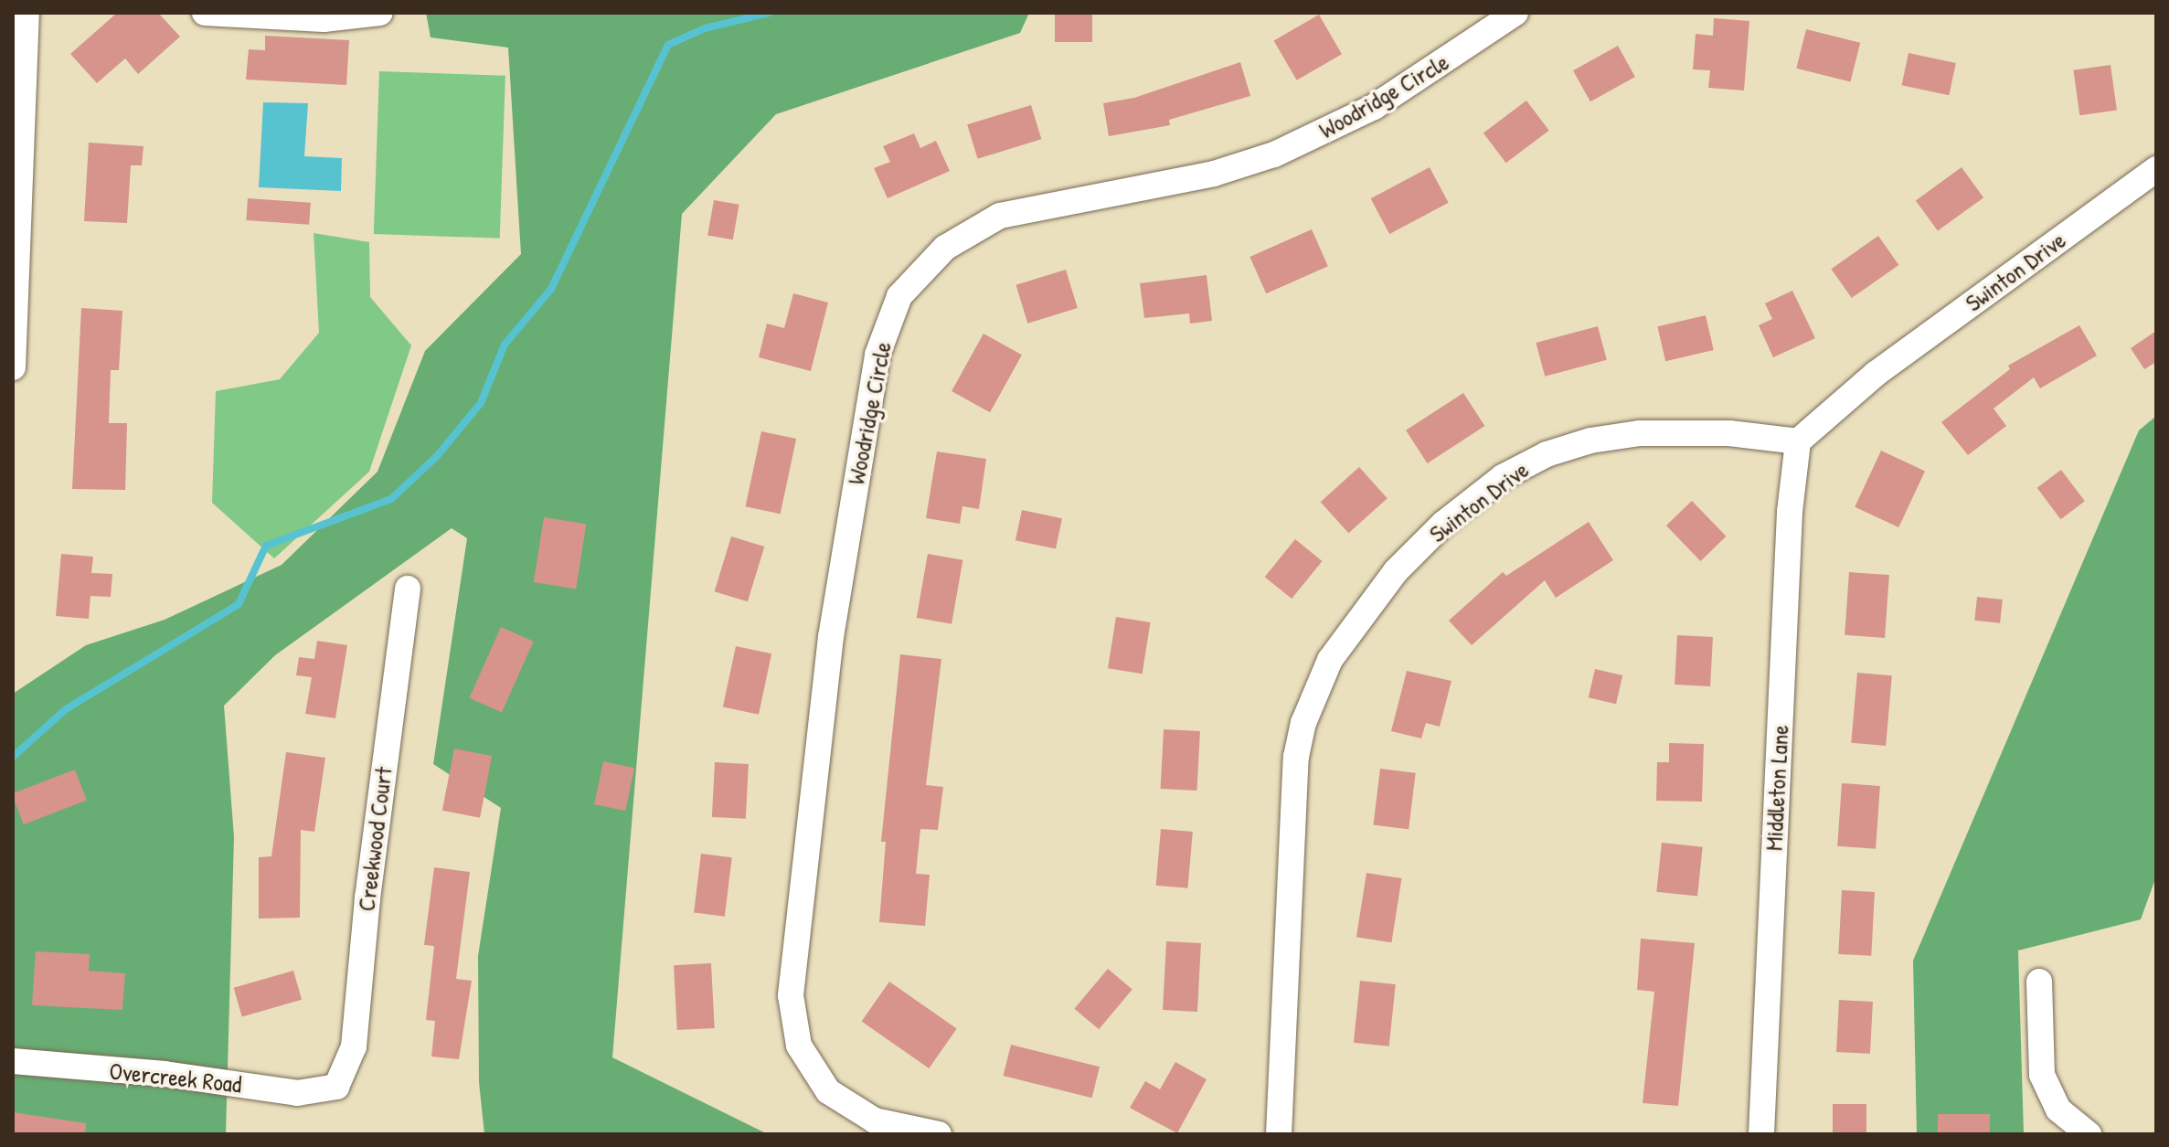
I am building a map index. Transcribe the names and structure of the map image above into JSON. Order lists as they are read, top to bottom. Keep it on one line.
{"streets":{"street":["Woodridge Circle","Swinton Drive","Middleton Lane","Creekwood Court","Overcreek Road"]},"crossings":[["Swinton Drive","Middleton Lane"],["Creekwood Court","Overcreek Road"]]}
